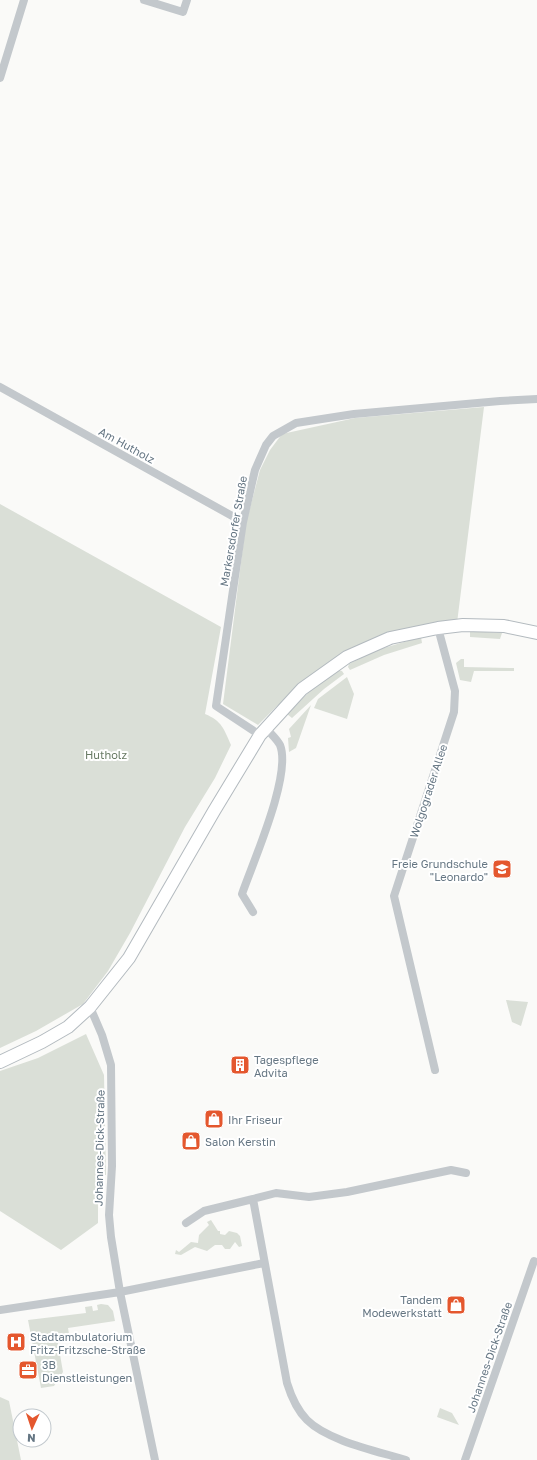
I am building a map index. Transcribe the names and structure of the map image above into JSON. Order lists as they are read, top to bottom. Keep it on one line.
{"streets":{"street":["Am Hutholz","Markersdorfer Straße","Wolgograder Allee","Johannes-Dick-Straße"]},"crossings":[["Am Hutholz","Markersdorfer Straße"]],"parks":["Hutholz"],"places":{"school or university":["Freie Grundschule \"Leonardo\""],"building":["Tagespflege Advita"],"shop":["Ihr Friseur","Salon Kerstin","Tandem Modewerkstatt"],"hospital":["Stadtambulatorium Fritz-Fritzsche-Straße"],"office":["3B Dienstleistungen"]},"north":"bottom"}
